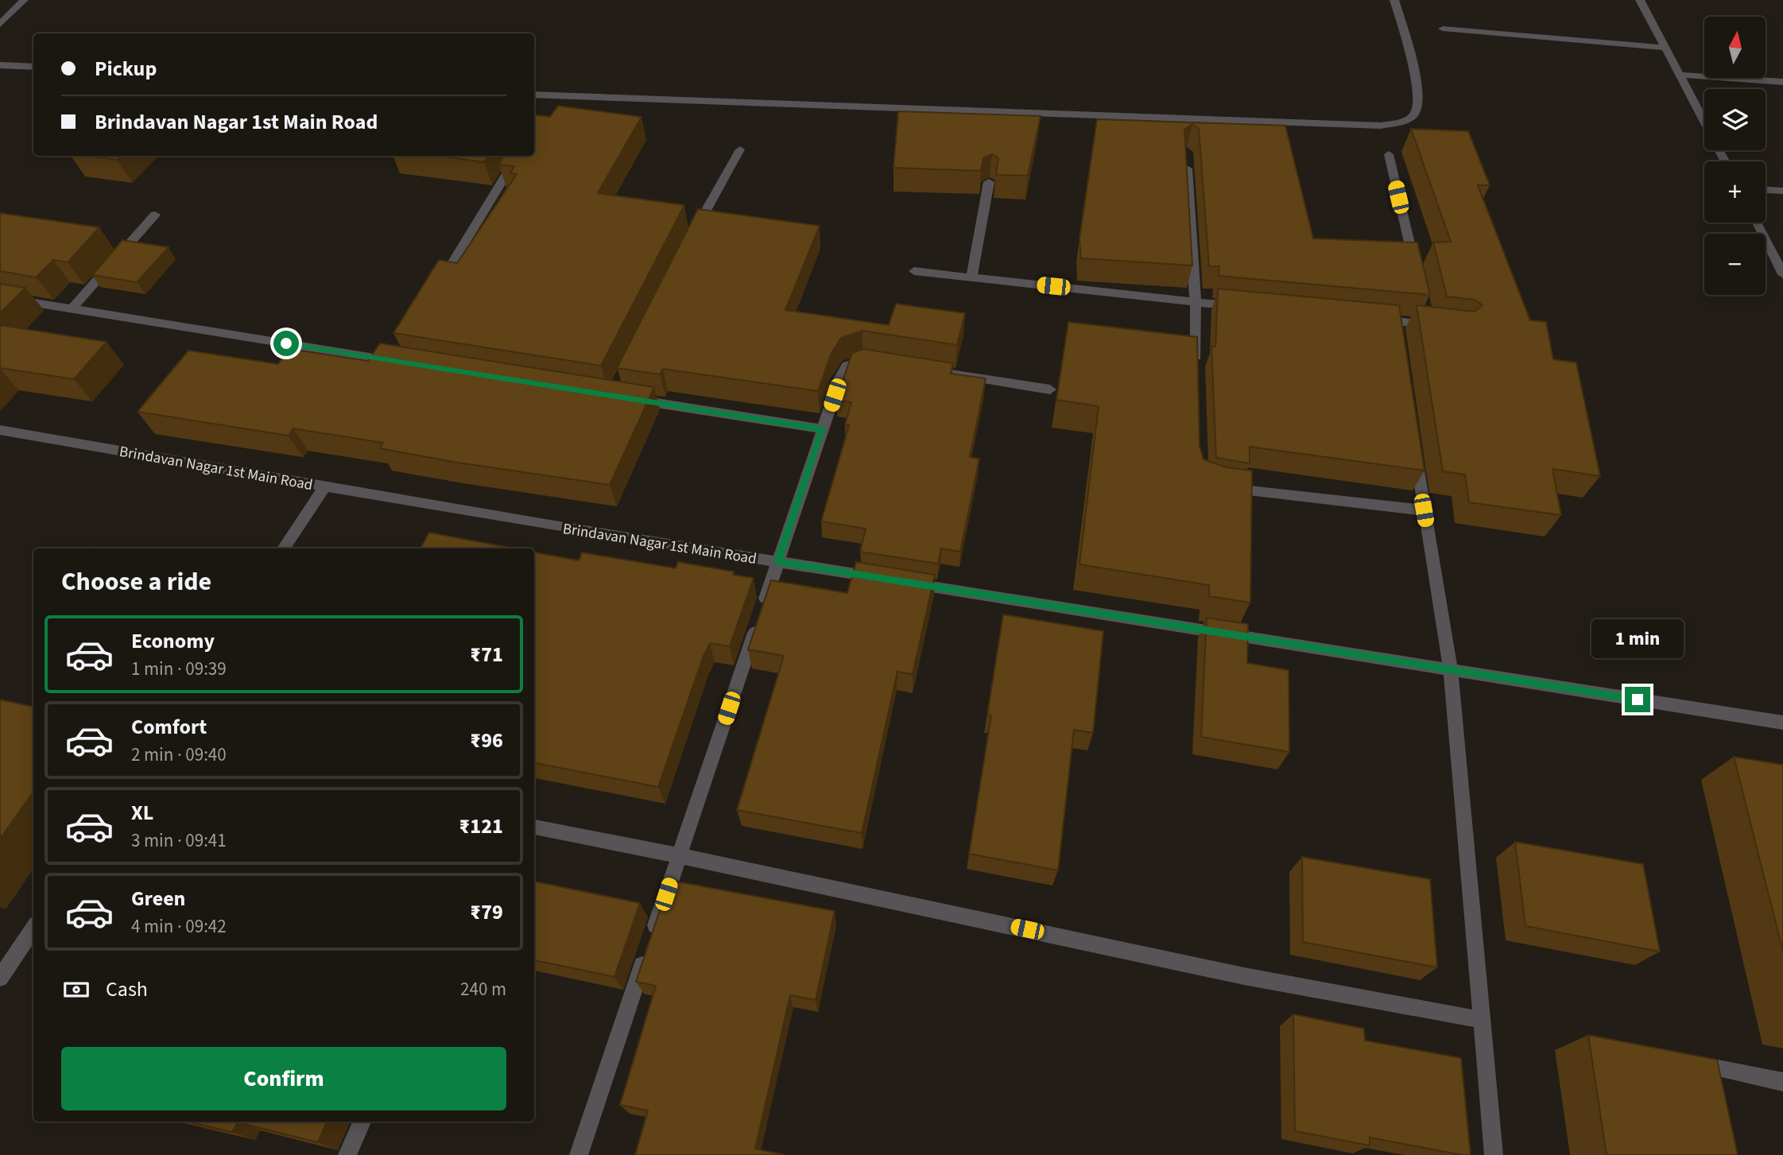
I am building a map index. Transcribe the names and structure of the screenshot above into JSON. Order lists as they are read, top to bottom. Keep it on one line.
{"streets":{"street":["Brindavan Nagar 1st Main Road"]},"north":"top","page":{"map_buttons":["+","−"],"banner":["Pickup","Brindavan Nagar 1st Main Road"],"heading":"Choose a ride","list":[{"name":"Economy","note":"1 min · 09:39","value":"₹71"},{"name":"Comfort","note":"2 min · 09:40","value":"₹96"},{"name":"XL","note":"3 min · 09:41","value":"₹121"},{"name":"Green","note":"4 min · 09:42","value":"₹79"}],"bubble":"1 min","pay":["Cash","240 m"],"buttons":"Confirm"}}
